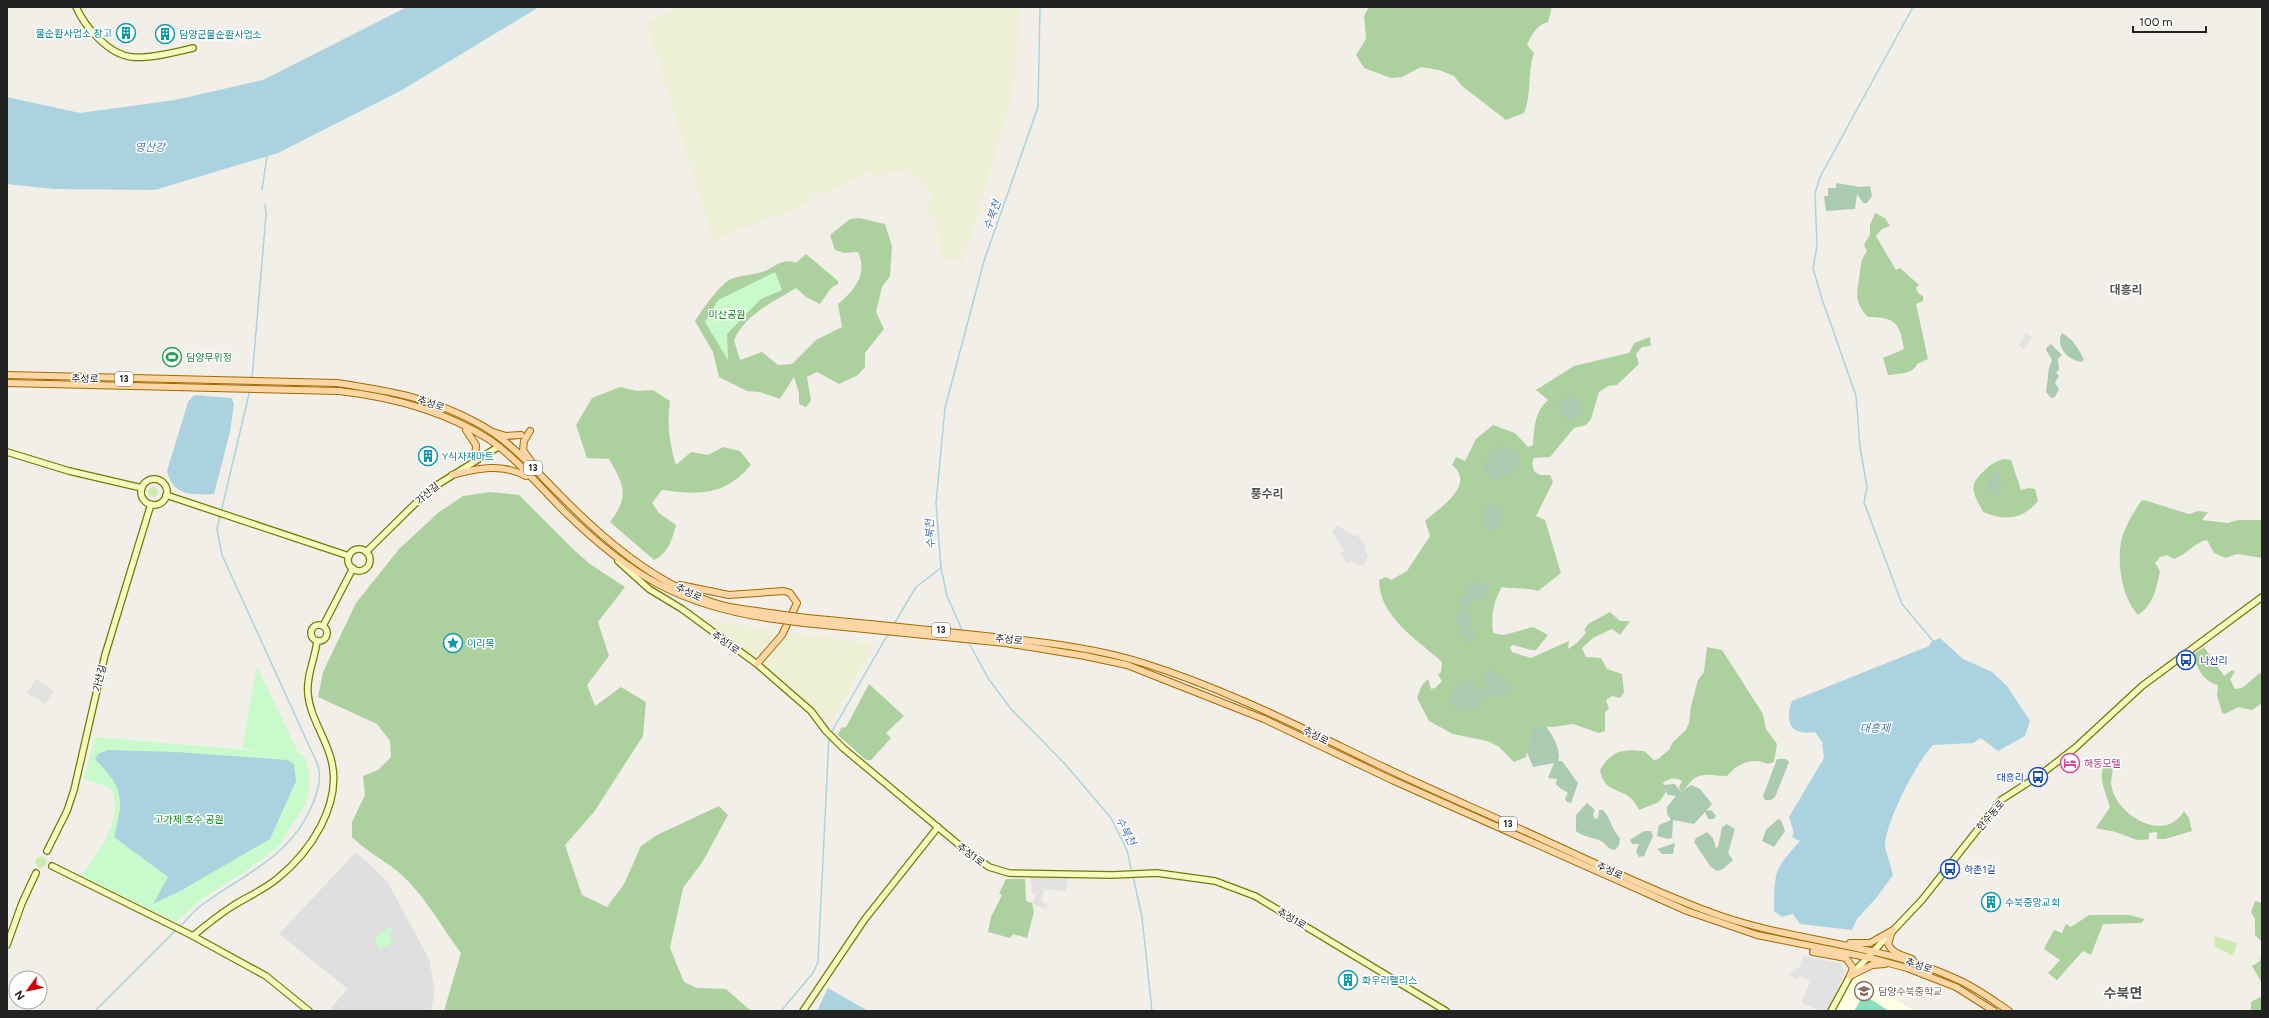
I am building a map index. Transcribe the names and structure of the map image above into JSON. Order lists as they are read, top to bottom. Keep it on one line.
{"streets":{"main road":["추성로","13"],"street":["가산길","추성1로","한수동로"]},"crossings":[["추성로","가산길"],["추성로","추성1로"],["추성로","한수동로"]],"districts":["대흥리","풍수리","수북면"],"water":["영산강","수북천","대흥제"],"parks":["미산공원","고가제 호수 공원"],"places":{"building":["물순환사업소 창고","담양군물순환사업소","Y식자재마트","수북중앙교회","화우리팰리스"],"sports":["담양무위정"],"place":["이리목"],"bus stop":["나산리","대흥리","하촌1길"],"hotel":["해동모텔"],"school or university":["담양수북중학교"]},"scale_bar":"100 m","north":"bottom left"}
